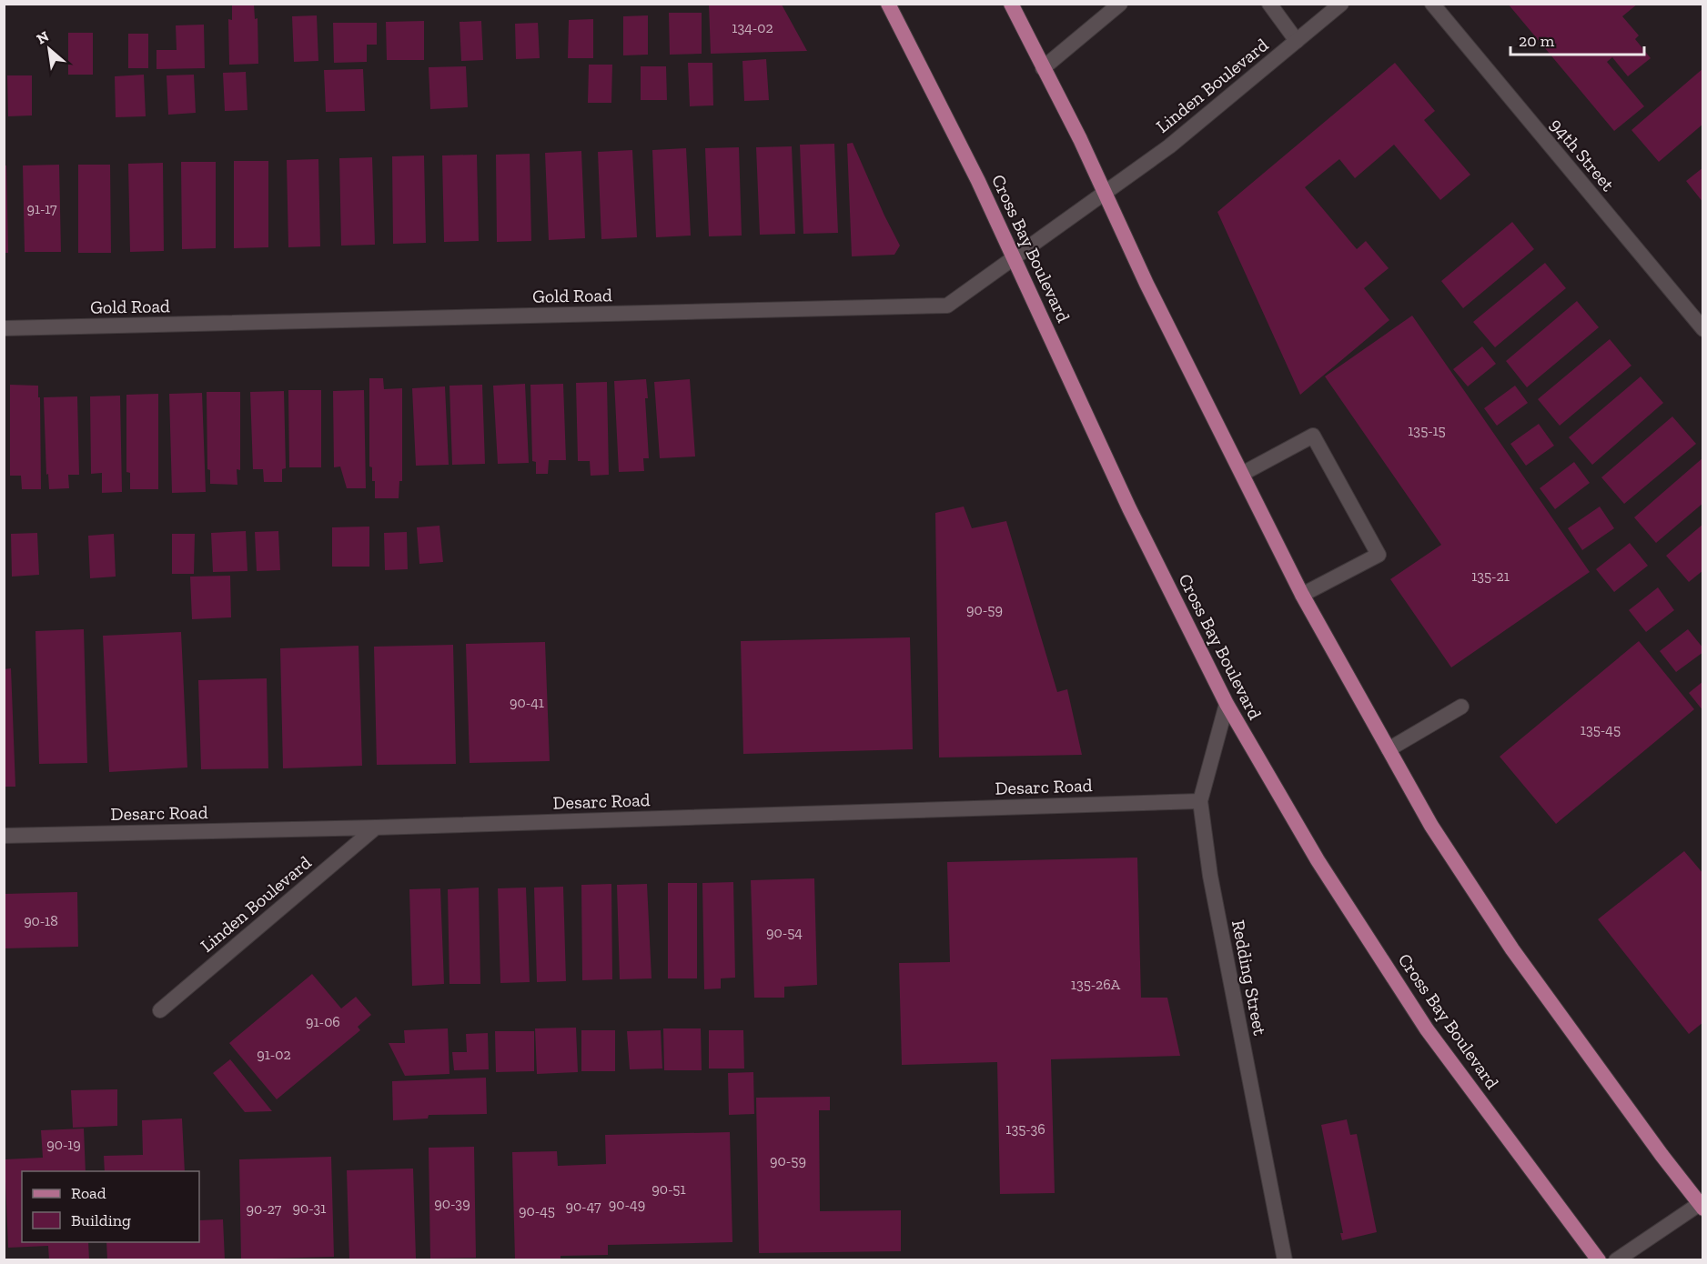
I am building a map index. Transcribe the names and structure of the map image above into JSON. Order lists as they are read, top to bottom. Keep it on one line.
{"streets":{"main road":["Cross Bay Boulevard"],"street":["Linden Boulevard","94th Street","Gold Road","Desarc Road","Redding Street"]},"crossings":[["Linden Boulevard","Gold Road"],["Linden Boulevard","Desarc Road"],["Cross Bay Boulevard","Gold Road"],["Cross Bay Boulevard","Redding Street"],["Desarc Road","Redding Street"]],"house_numbers":["134-02","91-17","135-15","135-21","90-59","90-41","135-45","90-18","90-54","135-26A","91-06","91-02","135-36","90-19","90-59","90-51","90-39","90-49","90-47","90-31","90-27","90-45"],"legend":["Road","Building"],"scale_bar":"20 m","north":"top left"}
